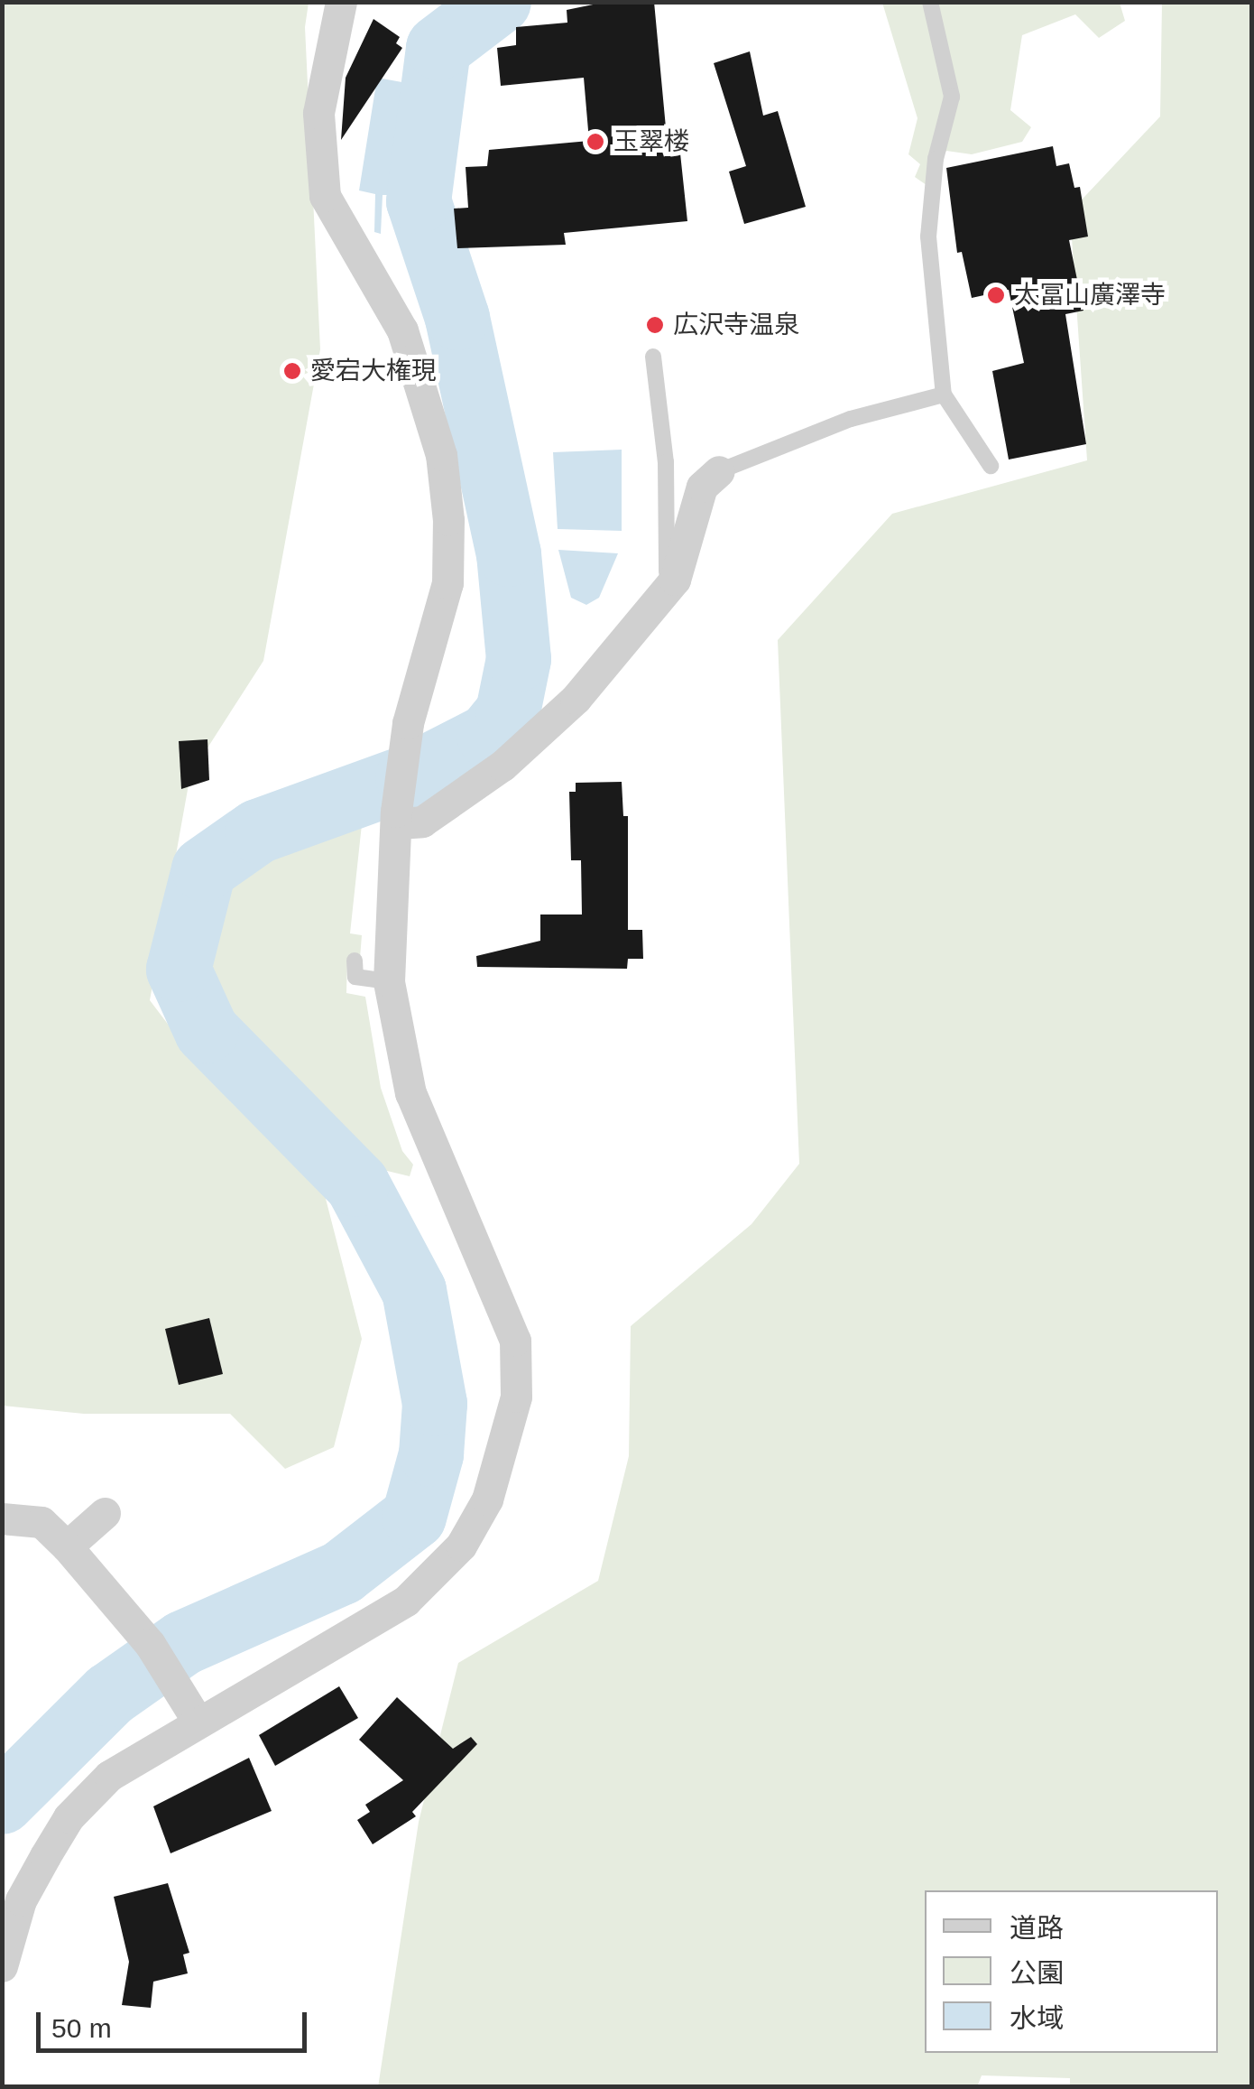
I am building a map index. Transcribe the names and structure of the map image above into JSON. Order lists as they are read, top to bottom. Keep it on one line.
{"places":["玉翠楼","太冨山廣澤寺","広沢寺温泉","愛宕大権現"],"legend":["道路","公園","水域"],"scale_bar":"50 m"}
